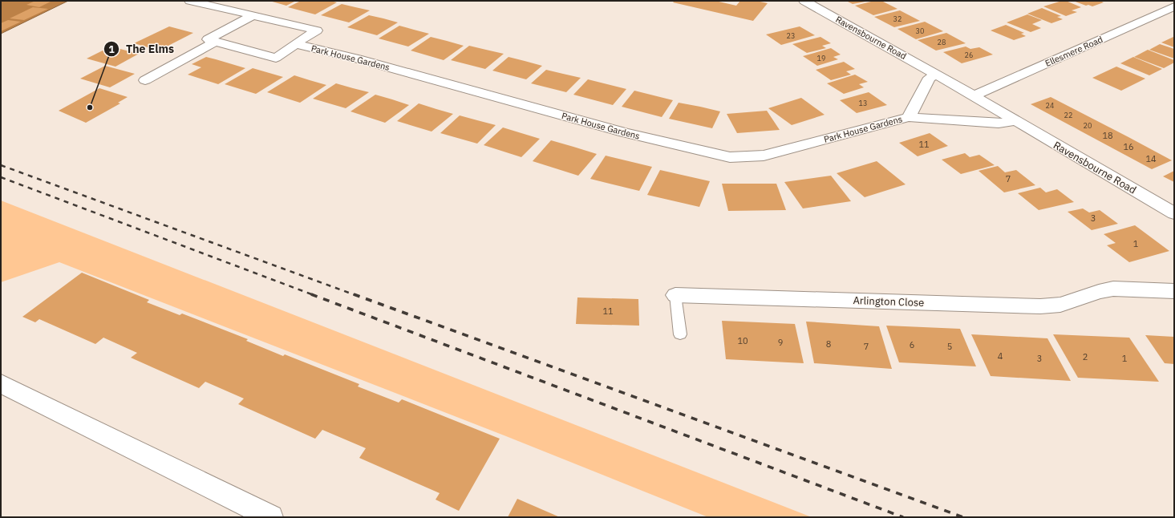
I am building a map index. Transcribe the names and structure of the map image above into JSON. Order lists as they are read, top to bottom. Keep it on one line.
{"streets":{"street":["Ravensbourne Road","Ellesmere Road","Park House Gardens","Arlington Close"]},"crossings":[["Ravensbourne Road","Ellesmere Road"]],"places":["The Elms"],"house_numbers":["32","30","23","28","26","19","13","24","22","20","18","11","16","14","7","3","1","11","10","9","8","6","7","5","4","2","3","1"]}
